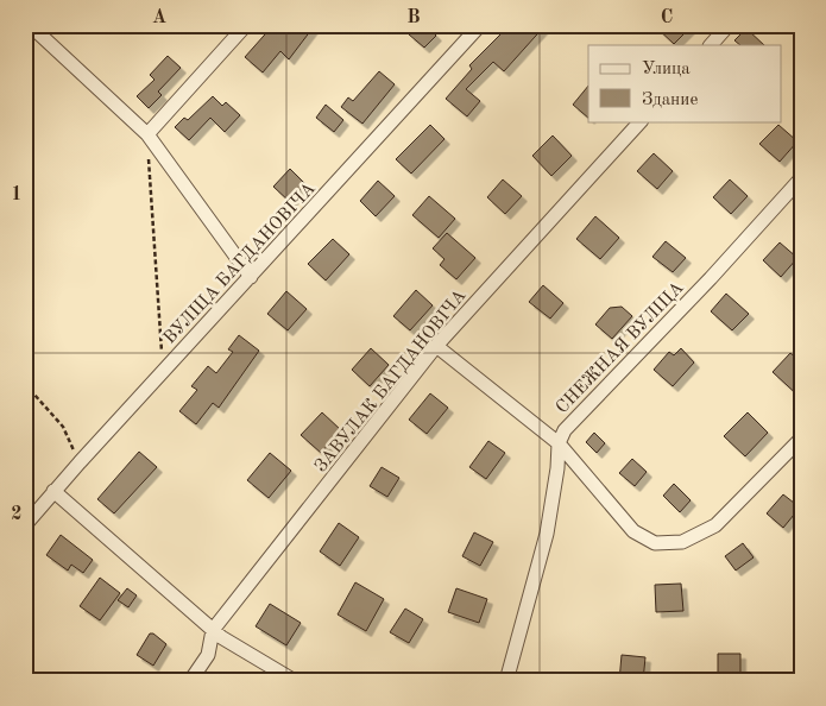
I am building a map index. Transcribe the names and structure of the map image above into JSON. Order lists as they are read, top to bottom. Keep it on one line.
{"streets":{"street":["ВУЛІЦА БАГДАНОВІЧА","СНЕЖНАЯ ВУЛІЦА","ЗАВУЛАК БАГДАНОВІЧА"]},"legend":["Улица","Здание"],"grid":{"columns":["A","B","C"],"rows":["1","2"]}}
